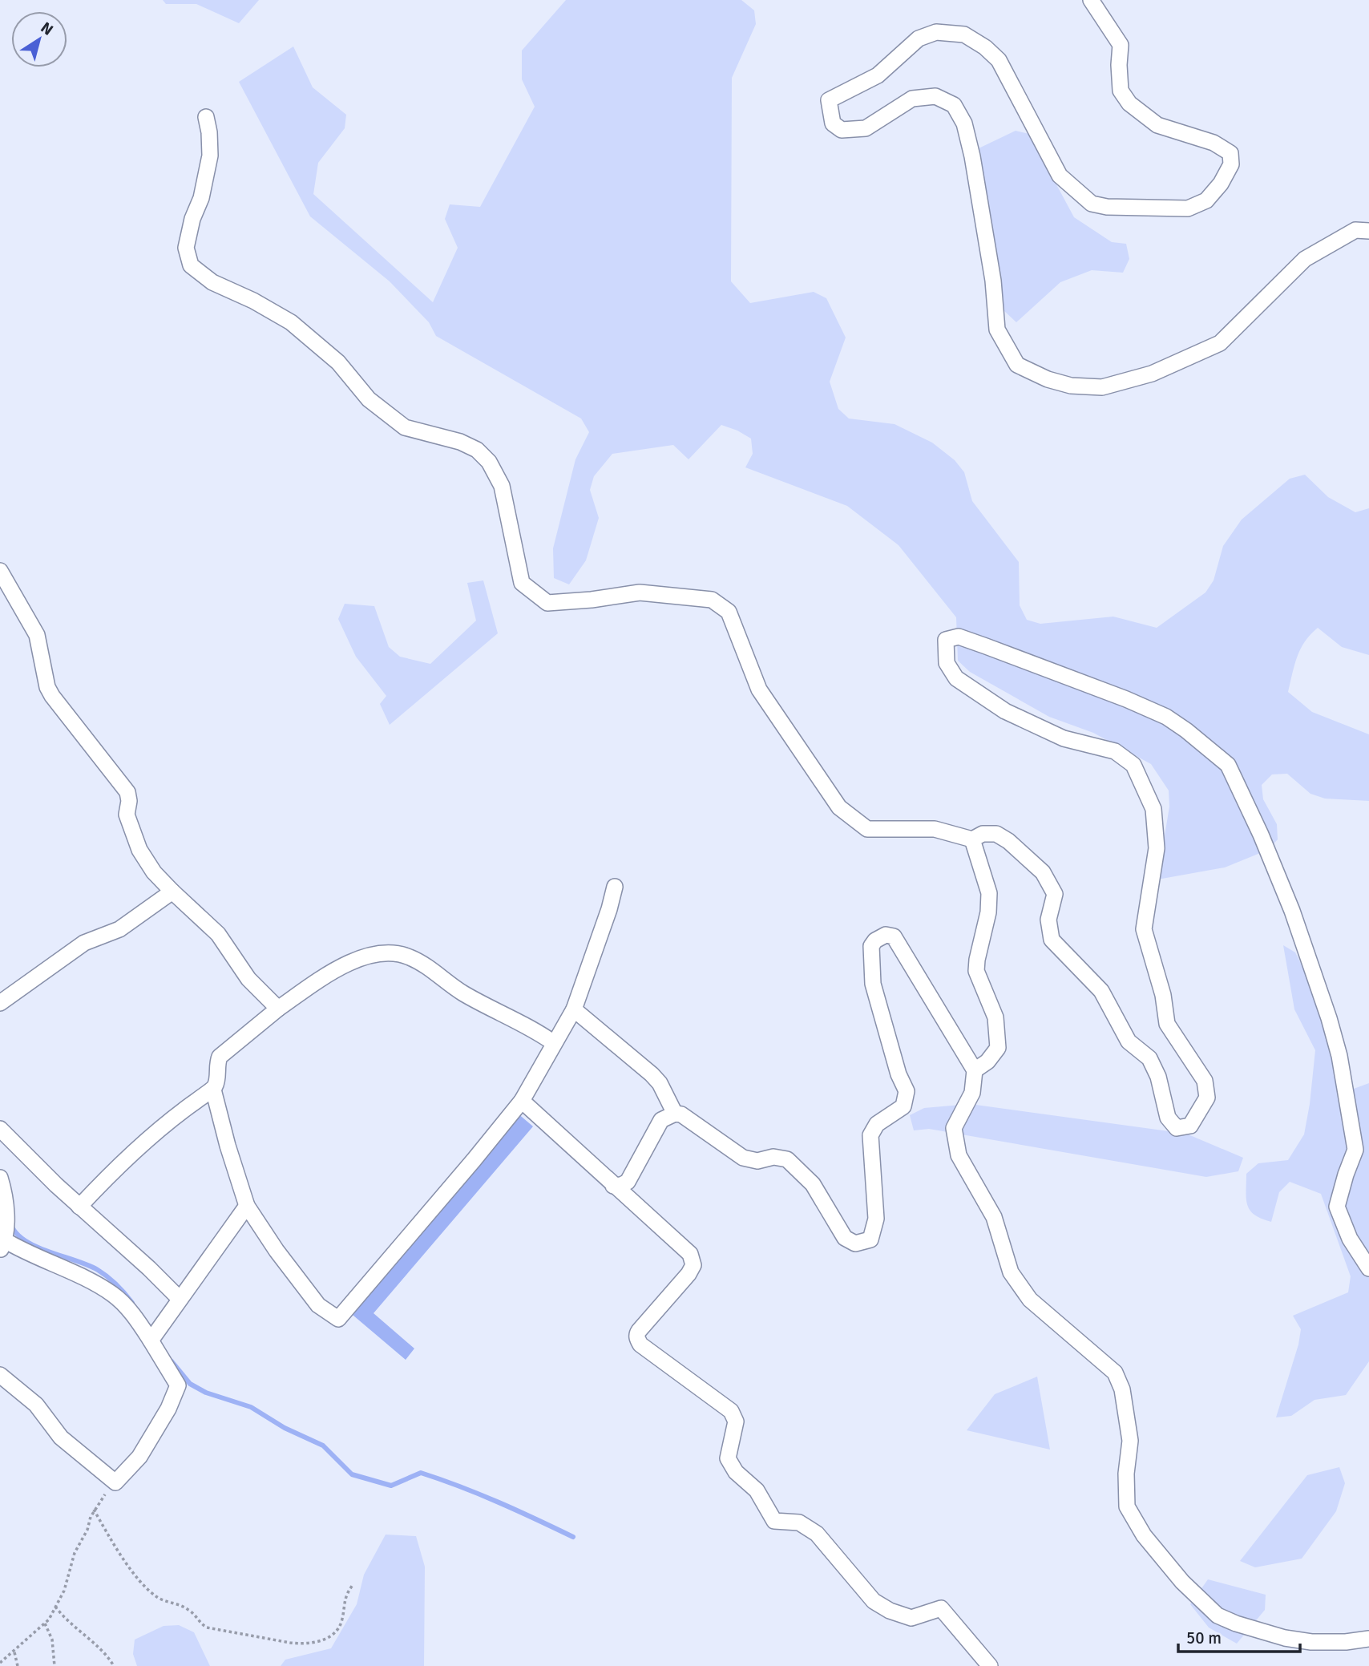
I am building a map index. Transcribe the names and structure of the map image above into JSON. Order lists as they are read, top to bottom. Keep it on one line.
{"scale_bar":"50 m","north":"top right"}
